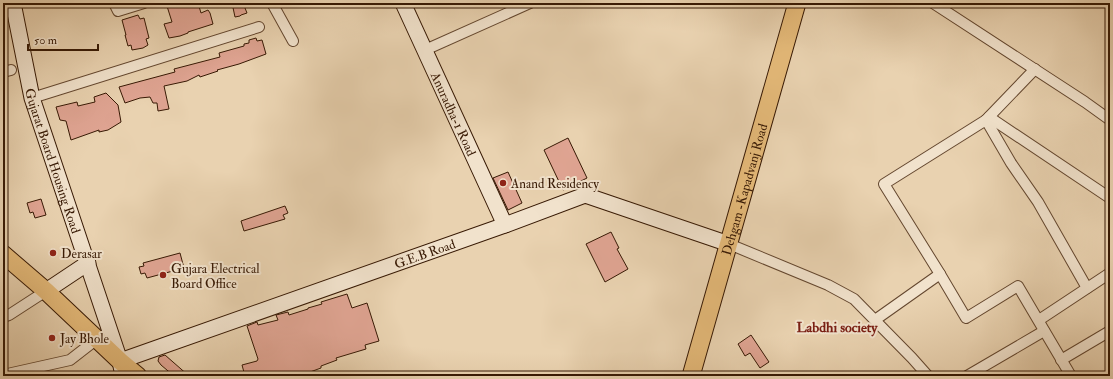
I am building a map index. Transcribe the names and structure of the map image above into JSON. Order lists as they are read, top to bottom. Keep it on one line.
{"streets":{"main road":["Dehgam -Kapadvanj Road"],"street":["Anuradha-1 Road","Gujarat Board Housing Road","G.E.B Road"]},"crossings":[["Anuradha-1 Road","G.E.B Road"],["Gujarat Board Housing Road","G.E.B Road"],["Dehgam -Kapadvanj Road","G.E.B Road"]],"districts":["Labdhi society"],"places":["Anand Residency","Derasar","Gujara Electrical Board Office","Jay Bhole"],"scale_bar":"50 m"}
